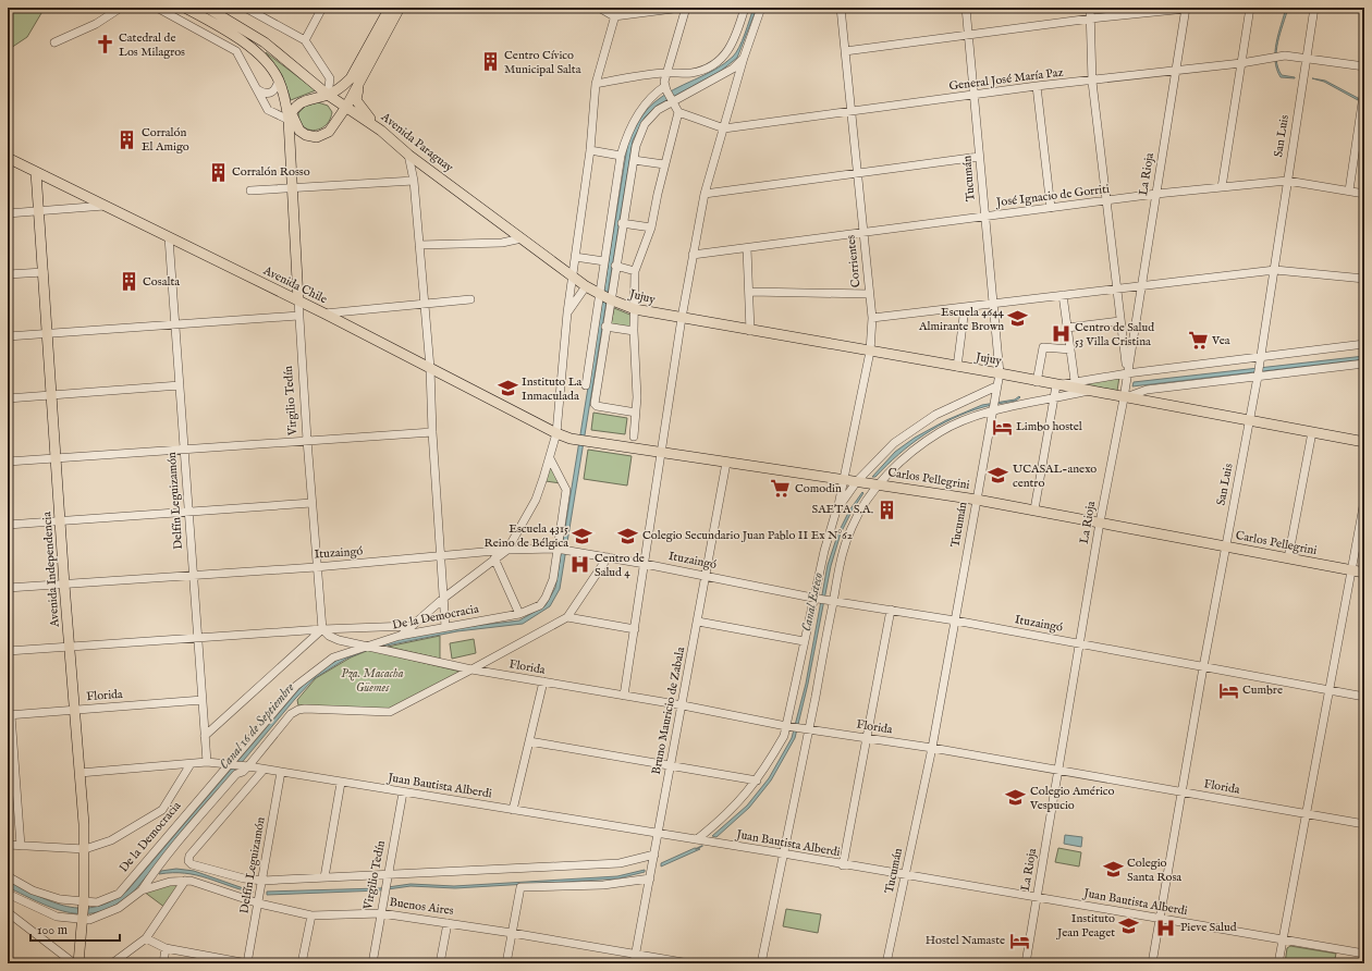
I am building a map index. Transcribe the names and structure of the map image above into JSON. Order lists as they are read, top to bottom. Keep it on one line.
{"streets":{"main road":["Avenida Paraguay","Avenida Chile","Jujuy","Virgilio Tedín","Carlos Pellegrini","Avenida Independencia"],"street":["General José María Paz","San Luis","La Rioja","Tucumán","José Ignacio de Gorriti","Corrientes","Delfín Leguizamón","Ituzaingó","De la Democracia","Florida","Bruno Mauricio de Zabala","Juan Bautista Alberdi","Buenos Aires"]},"crossings":[["General José María Paz","San Luis"],["General José María Paz","La Rioja"],["General José María Paz","Tucumán"],["General José María Paz","Corrientes"],["San Luis","José Ignacio de Gorriti"],["San Luis","Jujuy"],["San Luis","Carlos Pellegrini"],["San Luis","Ituzaingó"],["San Luis","Florida"],["San Luis","Juan Bautista Alberdi"],["Avenida Paraguay","Jujuy"],["Avenida Paraguay","Virgilio Tedín"],["La Rioja","José Ignacio de Gorriti"],["La Rioja","Jujuy"],["La Rioja","Carlos Pellegrini"],["La Rioja","Ituzaingó"],["La Rioja","Florida"],["La Rioja","Juan Bautista Alberdi"],["Tucumán","José Ignacio de Gorriti"],["Tucumán","Corrientes"],["Tucumán","Jujuy"],["Tucumán","Carlos Pellegrini"],["Tucumán","Ituzaingó"],["Tucumán","Florida"],["Tucumán","Juan Bautista Alberdi"],["José Ignacio de Gorriti","Corrientes"],["Corrientes","Jujuy"],["Corrientes","Carlos Pellegrini"],["Corrientes","Ituzaingó"],["Corrientes","Florida"],["Corrientes","Juan Bautista Alberdi"],["Avenida Chile","Virgilio Tedín"],["Avenida Chile","Carlos Pellegrini"],["Avenida Chile","Delfín Leguizamón"],["Avenida Chile","Avenida Independencia"],["Virgilio Tedín","Ituzaingó"],["Virgilio Tedín","Juan Bautista Alberdi"],["Virgilio Tedín","Buenos Aires"],["Carlos Pellegrini","Bruno Mauricio de Zabala"],["Delfín Leguizamón","Ituzaingó"],["Delfín Leguizamón","Florida"],["Delfín Leguizamón","Juan Bautista Alberdi"],["Delfín Leguizamón","Buenos Aires"],["Ituzaingó","Avenida Independencia"],["Ituzaingó","De la Democracia"],["Ituzaingó","Bruno Mauricio de Zabala"],["Avenida Independencia","De la Democracia"],["Avenida Independencia","Florida"],["Avenida Independencia","Juan Bautista Alberdi"],["Avenida Independencia","Buenos Aires"],["De la Democracia","Florida"],["De la Democracia","Juan Bautista Alberdi"],["De la Democracia","Buenos Aires"],["Florida","Bruno Mauricio de Zabala"],["Bruno Mauricio de Zabala","Juan Bautista Alberdi"],["Bruno Mauricio de Zabala","Buenos Aires"]],"water":["Canal Esteco","Canal 16 de Septiembre"],"parks":["Pza. Macacha Güemes"],"places":{"church":["Catedral de Los Milagros"],"building":["Centro Cívico Municipal Salta","Corralón El Amigo","Corralón Rosso","Cosalta","SAETA S.A."],"school or university":["Escuela 4644 Almirante Brown","Instituto La Inmaculada","UCASAL-anexo centro","Escuela 4315 Reino de Bélgica","Colegio Secundario Juan Pablo II Ex N°62","Colegio Américo Vespucio","Colegio Santa Rosa","Instituto Jean Peaget"],"hospital":["Centro de Salud 53 Villa Cristina","Centro de Salud 4","Pieve Salud"],"supermarket":["Vea","Comodin"],"hotel":["Limbo hostel","Cumbre","Hostel Namaste"]},"scale_bar":"100 m"}
